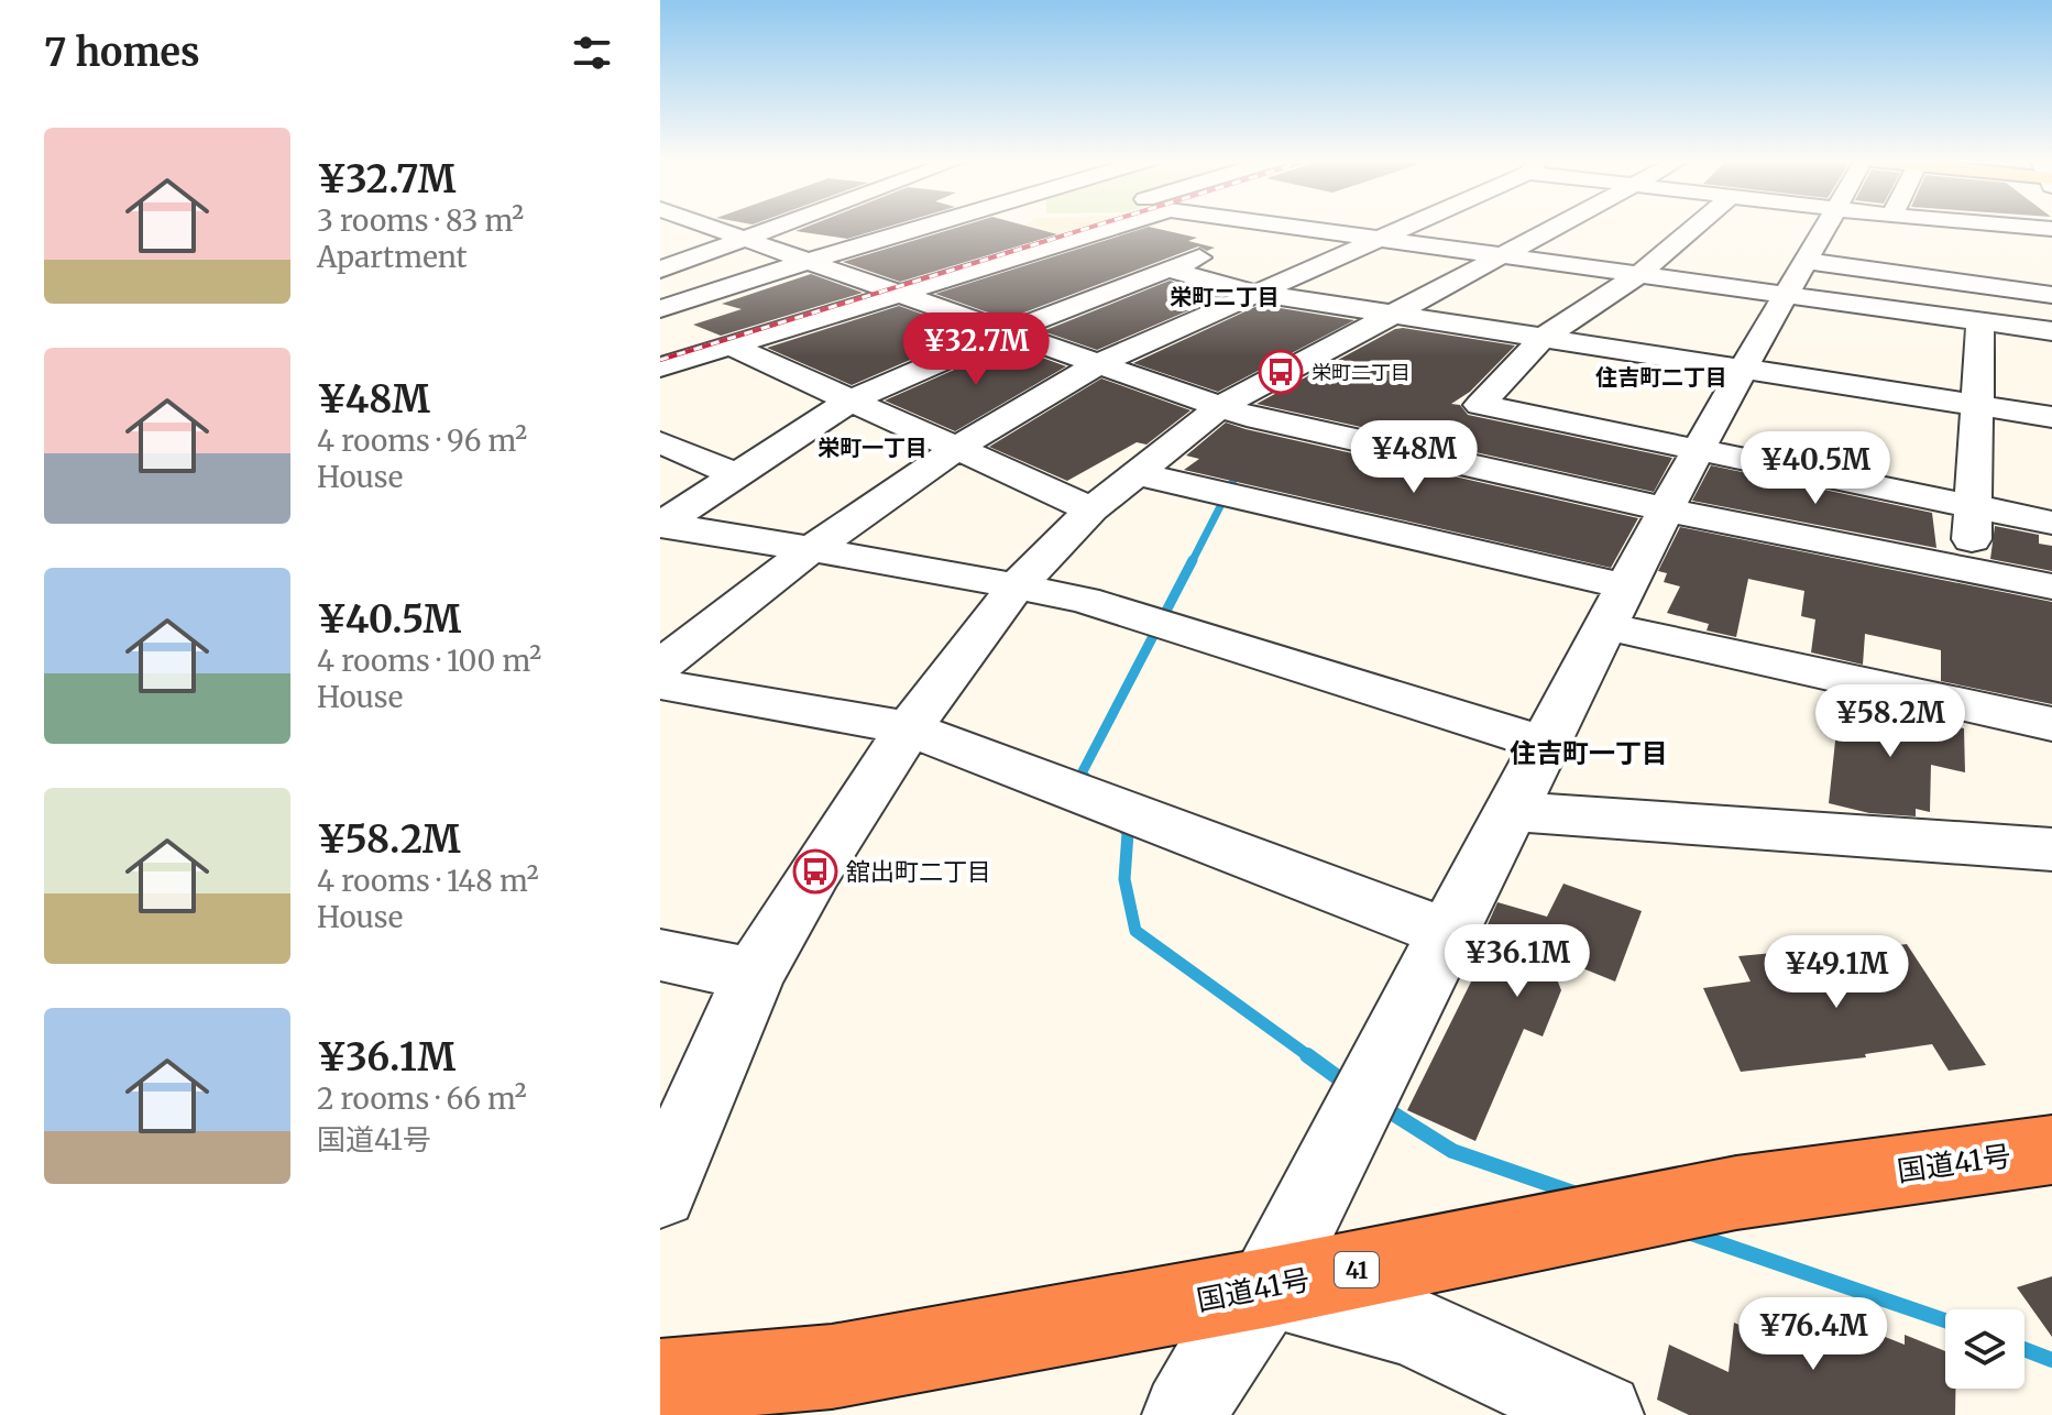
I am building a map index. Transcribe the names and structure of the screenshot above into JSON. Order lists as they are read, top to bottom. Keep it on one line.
{"streets":{"highway":["国道41号","41"]},"districts":["栄町二丁目","住吉町二丁目","栄町一丁目","住吉町一丁目"],"places":{"bus stop":["栄町二丁目","舘出町二丁目"]},"page":{"heading":"7 homes","list":[{"name":"¥32.7M","note":"3 rooms · 83 m² · Apartment"},{"name":"¥48M","note":"4 rooms · 96 m² · House"},{"name":"¥40.5M","note":"4 rooms · 100 m² · House"},{"name":"¥58.2M","note":"4 rooms · 148 m² · House"},{"name":"¥36.1M","note":"2 rooms · 66 m² · 国道41号"}],"price":["¥32.7M","¥48M","¥40.5M","¥58.2M","¥36.1M","¥49.1M","¥76.4M"]}}
